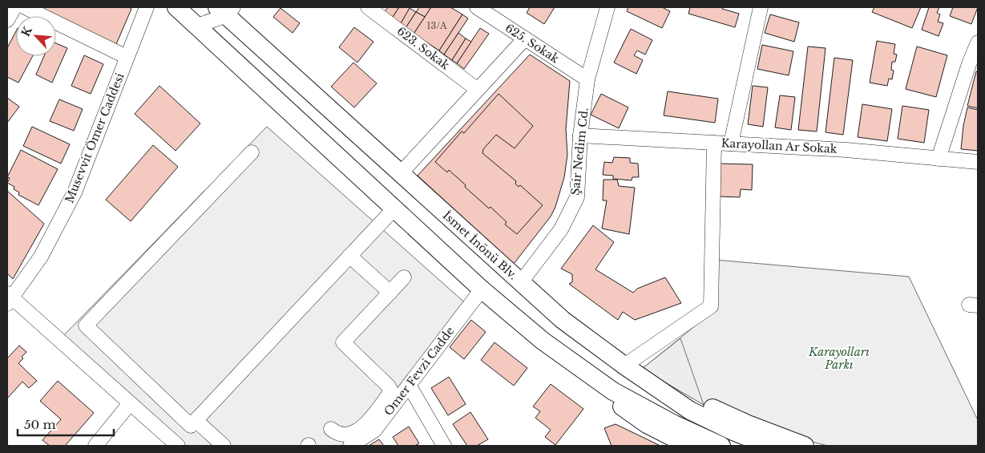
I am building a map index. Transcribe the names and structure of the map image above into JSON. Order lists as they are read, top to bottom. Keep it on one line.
{"streets":{"main road":["İsmet İnönü Blv."],"street":["625. Sokak","623. Sokak","Musevvit Ömer Caddesi","Karayollan Ar Sokak","Şair Nedim Cd.","Omer Fevzi Cadde"]},"crossings":[["625. Sokak","Şair Nedim Cd."],["Karayollan Ar Sokak","Şair Nedim Cd."],["Şair Nedim Cd.","İsmet İnönü Blv."]],"parks":["Karayolları Parkı"],"house_numbers":["13/A"],"scale_bar":"50 m","north":"top left"}
